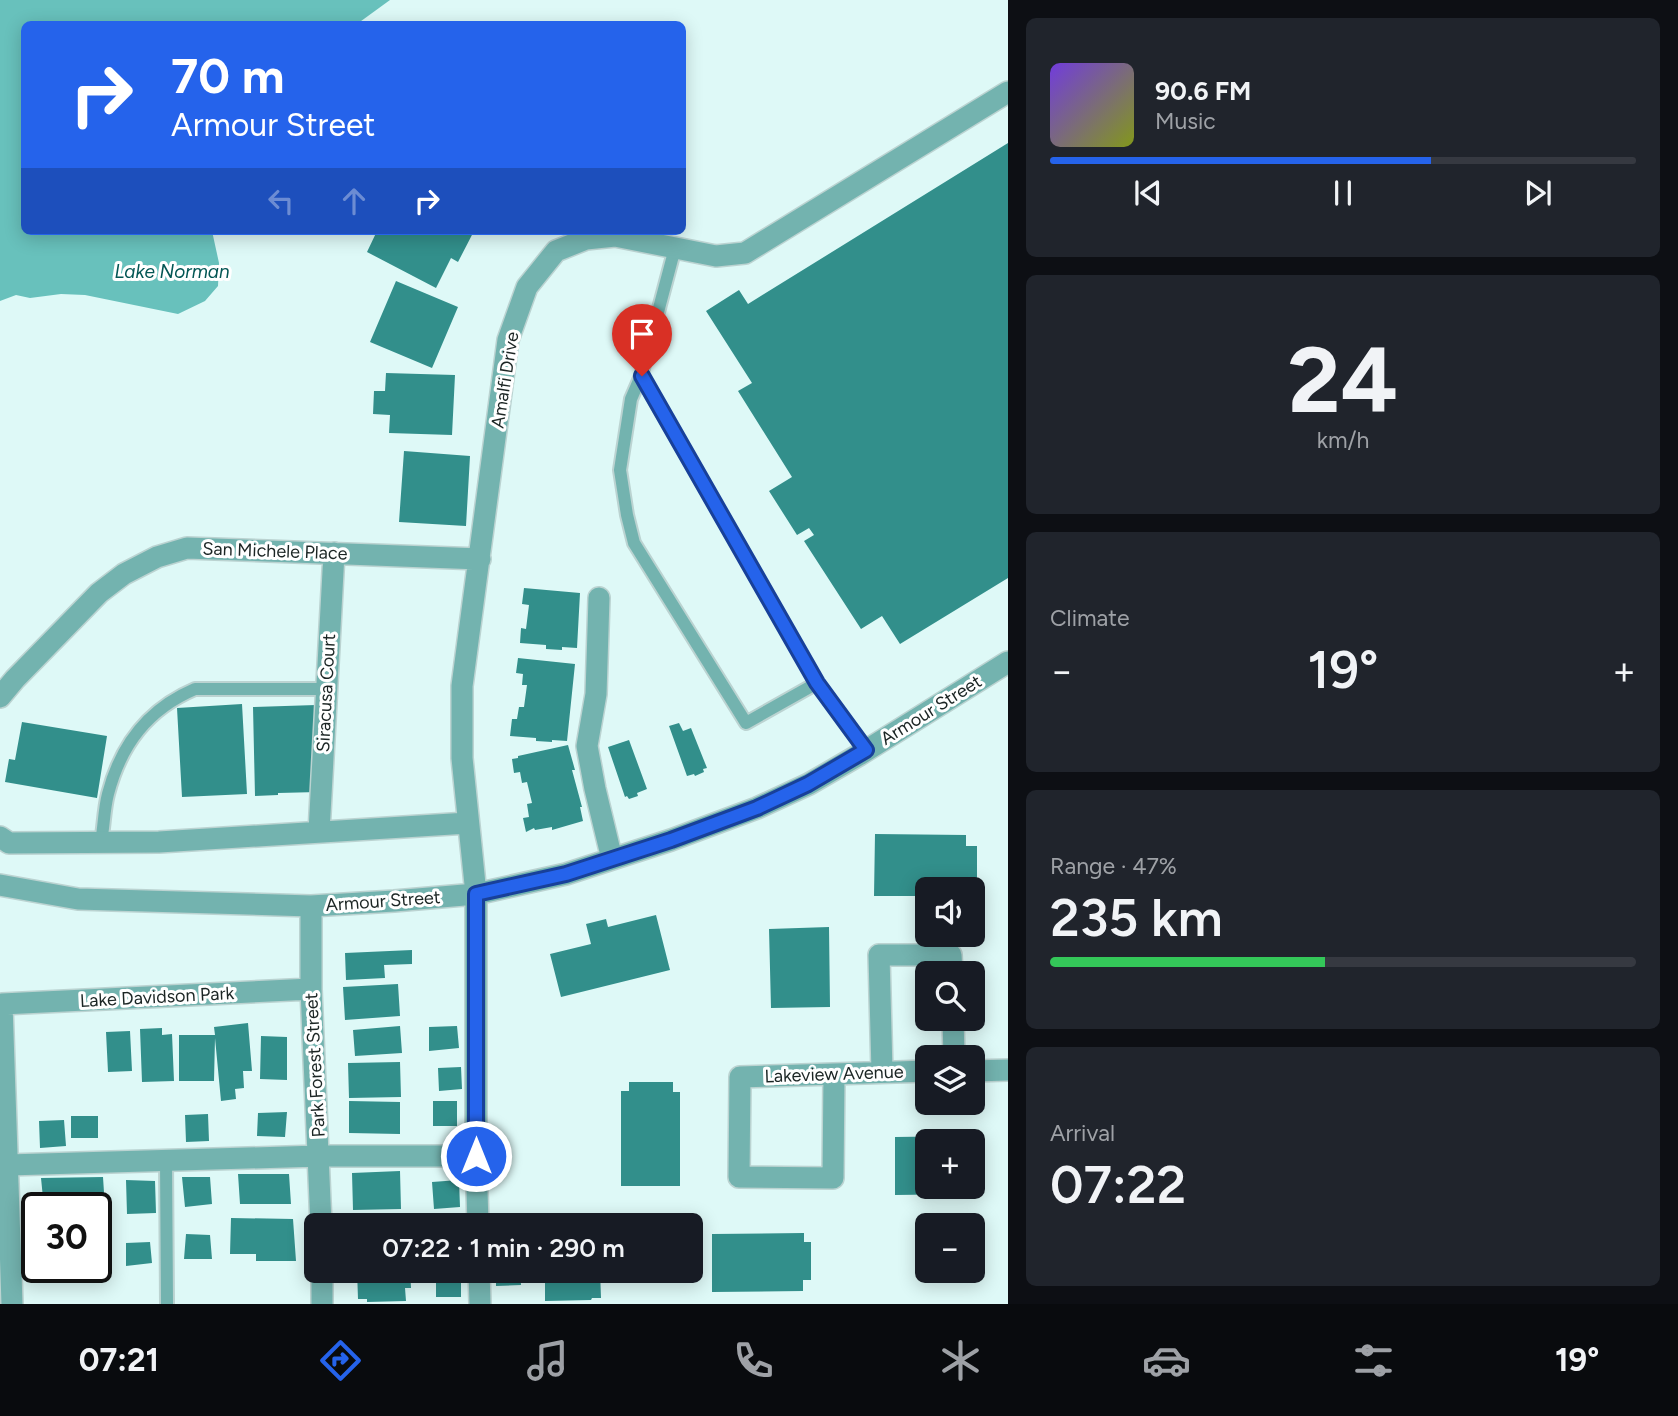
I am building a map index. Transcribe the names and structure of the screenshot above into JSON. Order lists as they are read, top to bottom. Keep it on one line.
{"streets":{"street":["Amalfi Drive","San Michele Place","Siracusa Court","Armour Street","Lake Davidson Park","Park Forest Street","Lakeview Avenue"]},"crossings":[["Amalfi Drive","San Michele Place"],["Amalfi Drive","Armour Street"],["San Michele Place","Siracusa Court"],["Armour Street","Park Forest Street"],["Lake Davidson Park","Park Forest Street"]],"water":["Lake Norman"],"page":{"turn":["70 m","Armour Street"],"song":["90.6 FM","Music"],"tile":[["24","km/h"],"Climate",["Range · 47%","235 km"],["Arrival","07:22"]],"heat":["−","19°","+"],"map_buttons":["+","−"],"limit":"30","trip":"07:22 · 1 min · 290 m","tabs":["07:21","19°"]}}
